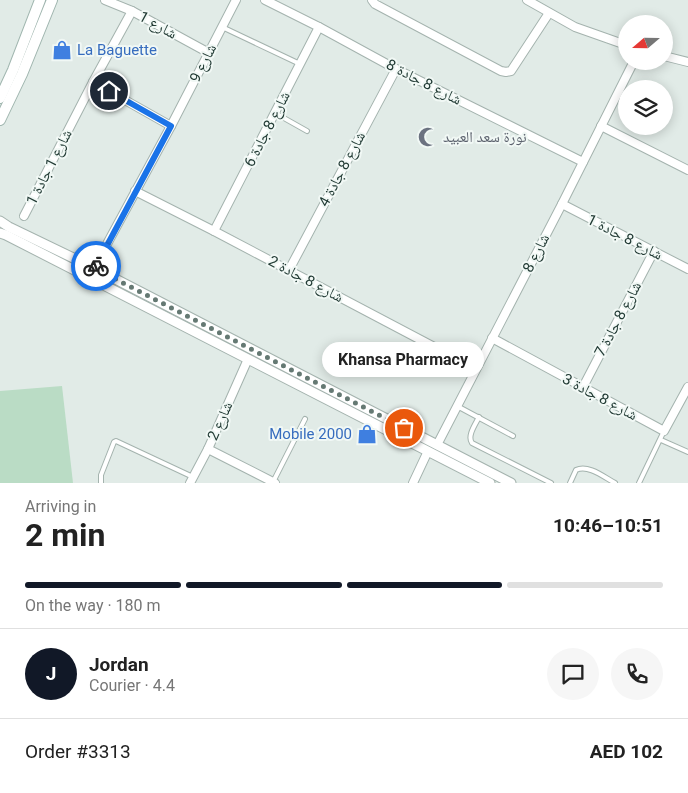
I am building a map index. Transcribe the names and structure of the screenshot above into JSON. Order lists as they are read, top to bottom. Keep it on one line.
{"streets":{"street":["شارع 1","شارع 9","شارع 8 جادة 8","شارع 8 جادة 6","شارع 1 جادة 1","شارع 8 جادة 4","شارع 8 جادة 1","شارع 8","شارع 8 جادة 2","شارع 8 جادة 7","شارع 8 جادة 3","شارع 2"]},"crossings":[["شارع 1","شارع 9"],["شارع 1","شارع 1 جادة 1"],["شارع 9","شارع 8 جادة 2"],["شارع 8 جادة 8","شارع 8 جادة 6"],["شارع 8 جادة 8","شارع 8 جادة 4"],["شارع 8 جادة 8","شارع 8"],["شارع 8 جادة 6","شارع 8 جادة 2"],["شارع 8 جادة 4","شارع 8 جادة 2"],["شارع 8 جادة 1","شارع 8"],["شارع 8 جادة 1","شارع 8 جادة 7"],["شارع 8","شارع 8 جادة 2"],["شارع 8","شارع 8 جادة 3"],["شارع 8 جادة 7","شارع 8 جادة 3"]],"places":{"shop":["La Baguette","Mobile 2000"],"mosque":["نورة سعد العبيد"],"other":["Khansa Pharmacy"]},"north":"left","page":{"bubble":"Khansa Pharmacy","heading":["2 min","Arriving in","10:46–10:51"],"panel":["Jordan","Courier · 4.4","Order #3313","AED 102"],"bar":"On the way · 180 m","round":"J"}}
